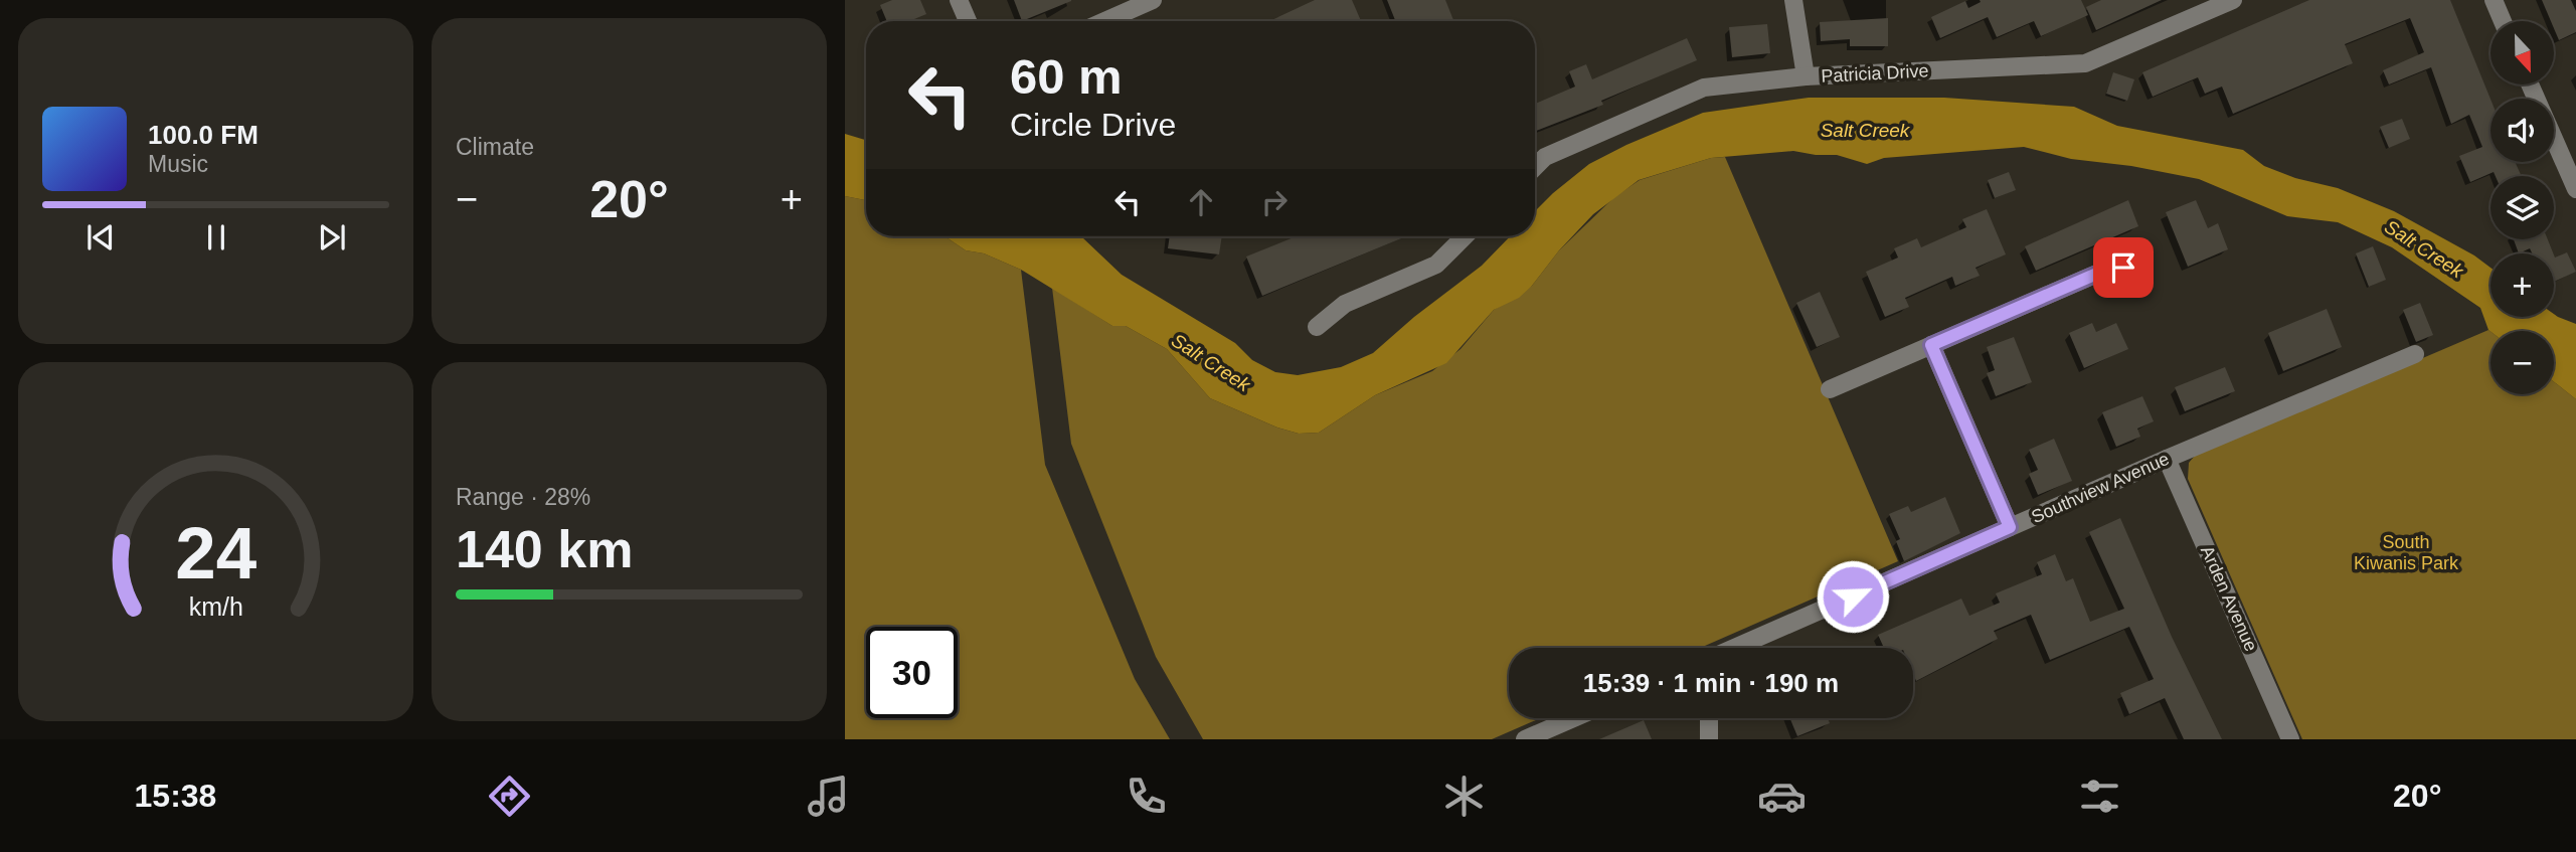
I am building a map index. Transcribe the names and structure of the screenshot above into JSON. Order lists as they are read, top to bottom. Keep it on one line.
{"streets":{"street":["Patricia Drive","Southview Avenue","Arden Avenue"]},"crossings":[["Southview Avenue","Arden Avenue"]],"water":["Salt Creek"],"parks":["South Kiwanis Park"],"north":"bottom","page":{"tile":["Climate",["Range · 28%","140 km"]],"map_buttons":["+","−"],"turn":["60 m","Circle Drive"],"song":["100.0 FM","Music"],"heat":["−","20°","+"],"limit":"30","trip":"15:39 · 1 min · 190 m","tabs":["15:38","20°"],"gauge":["24","km/h"]}}
